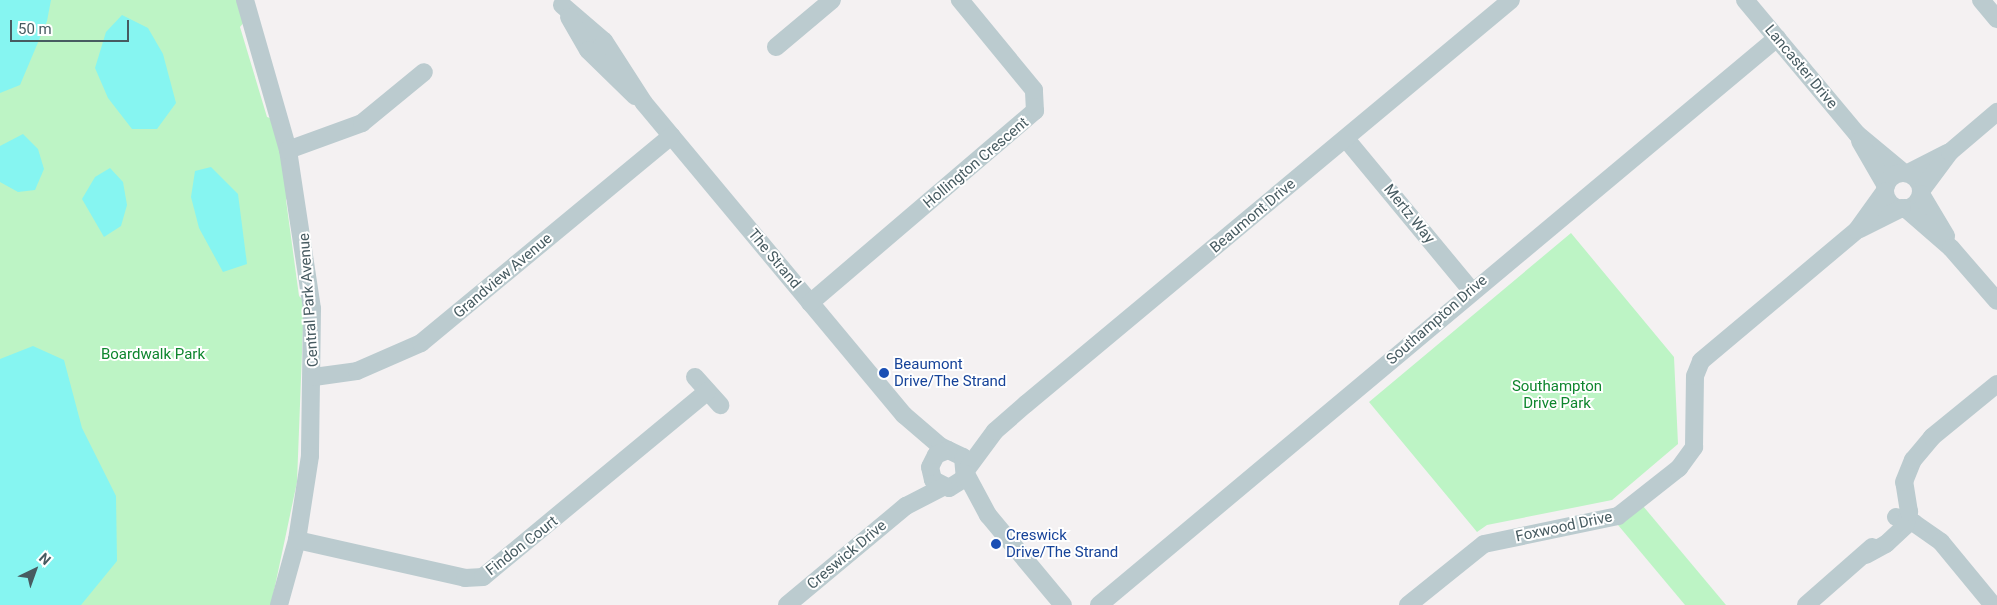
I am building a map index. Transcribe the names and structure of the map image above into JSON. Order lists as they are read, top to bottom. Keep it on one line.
{"streets":{"street":["Lancaster Drive","Hollington Crescent","Mertz Way","Beaumont Drive","The Strand","Grandview Avenue","Central Park Avenue","Southampton Drive","Foxwood Drive","Findon Court","Creswick Drive"]},"crossings":[["Lancaster Drive","Southampton Drive"],["Lancaster Drive","Foxwood Drive"],["Hollington Crescent","The Strand"],["Mertz Way","Beaumont Drive"],["Mertz Way","Southampton Drive"],["Beaumont Drive","The Strand"],["Beaumont Drive","Creswick Drive"],["The Strand","Grandview Avenue"],["The Strand","Creswick Drive"],["Grandview Avenue","Central Park Avenue"],["Central Park Avenue","Findon Court"]],"parks":["Boardwalk Park","Southampton Drive Park"],"places":["Beaumont Drive/The Strand","Creswick Drive/The Strand"],"scale_bar":"50 m","north":"top right"}
